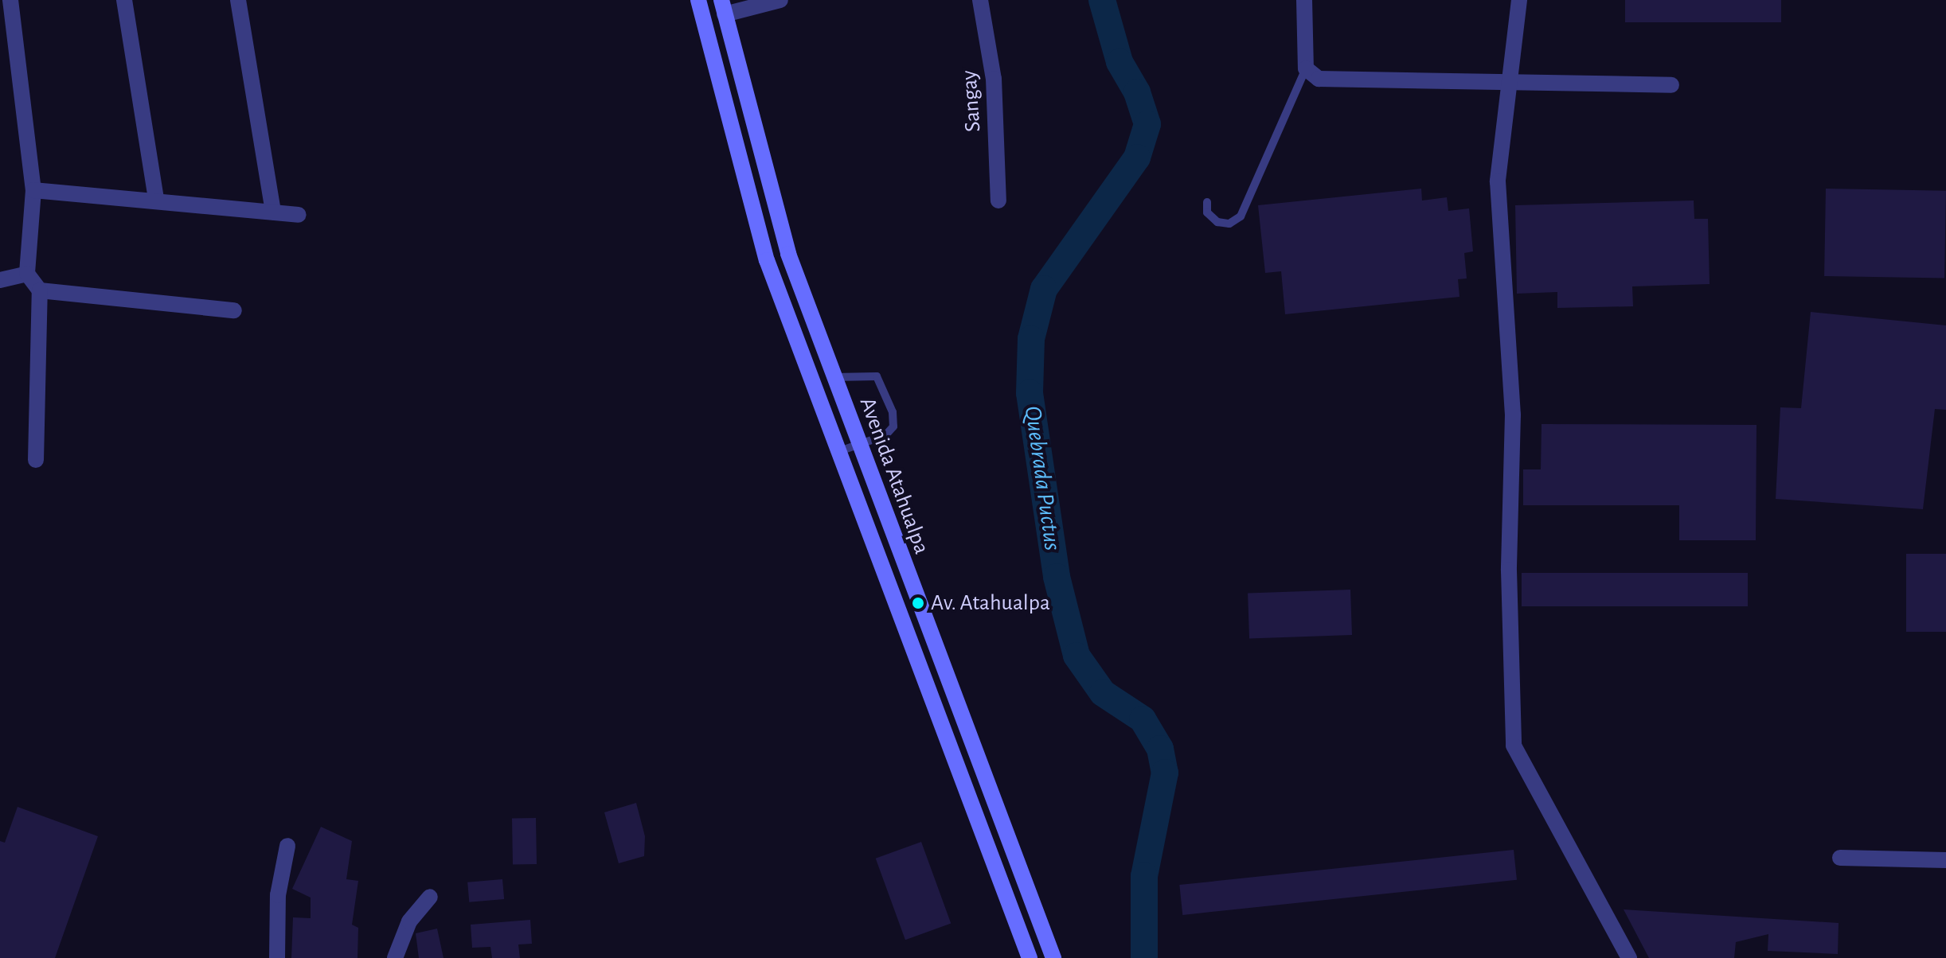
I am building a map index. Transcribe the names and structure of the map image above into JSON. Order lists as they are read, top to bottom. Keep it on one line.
{"streets":{"main road":["Avenida Atahualpa"],"street":["Sangay"]},"water":["Quebrada Puctus"],"places":["Av. Atahualpa"]}
